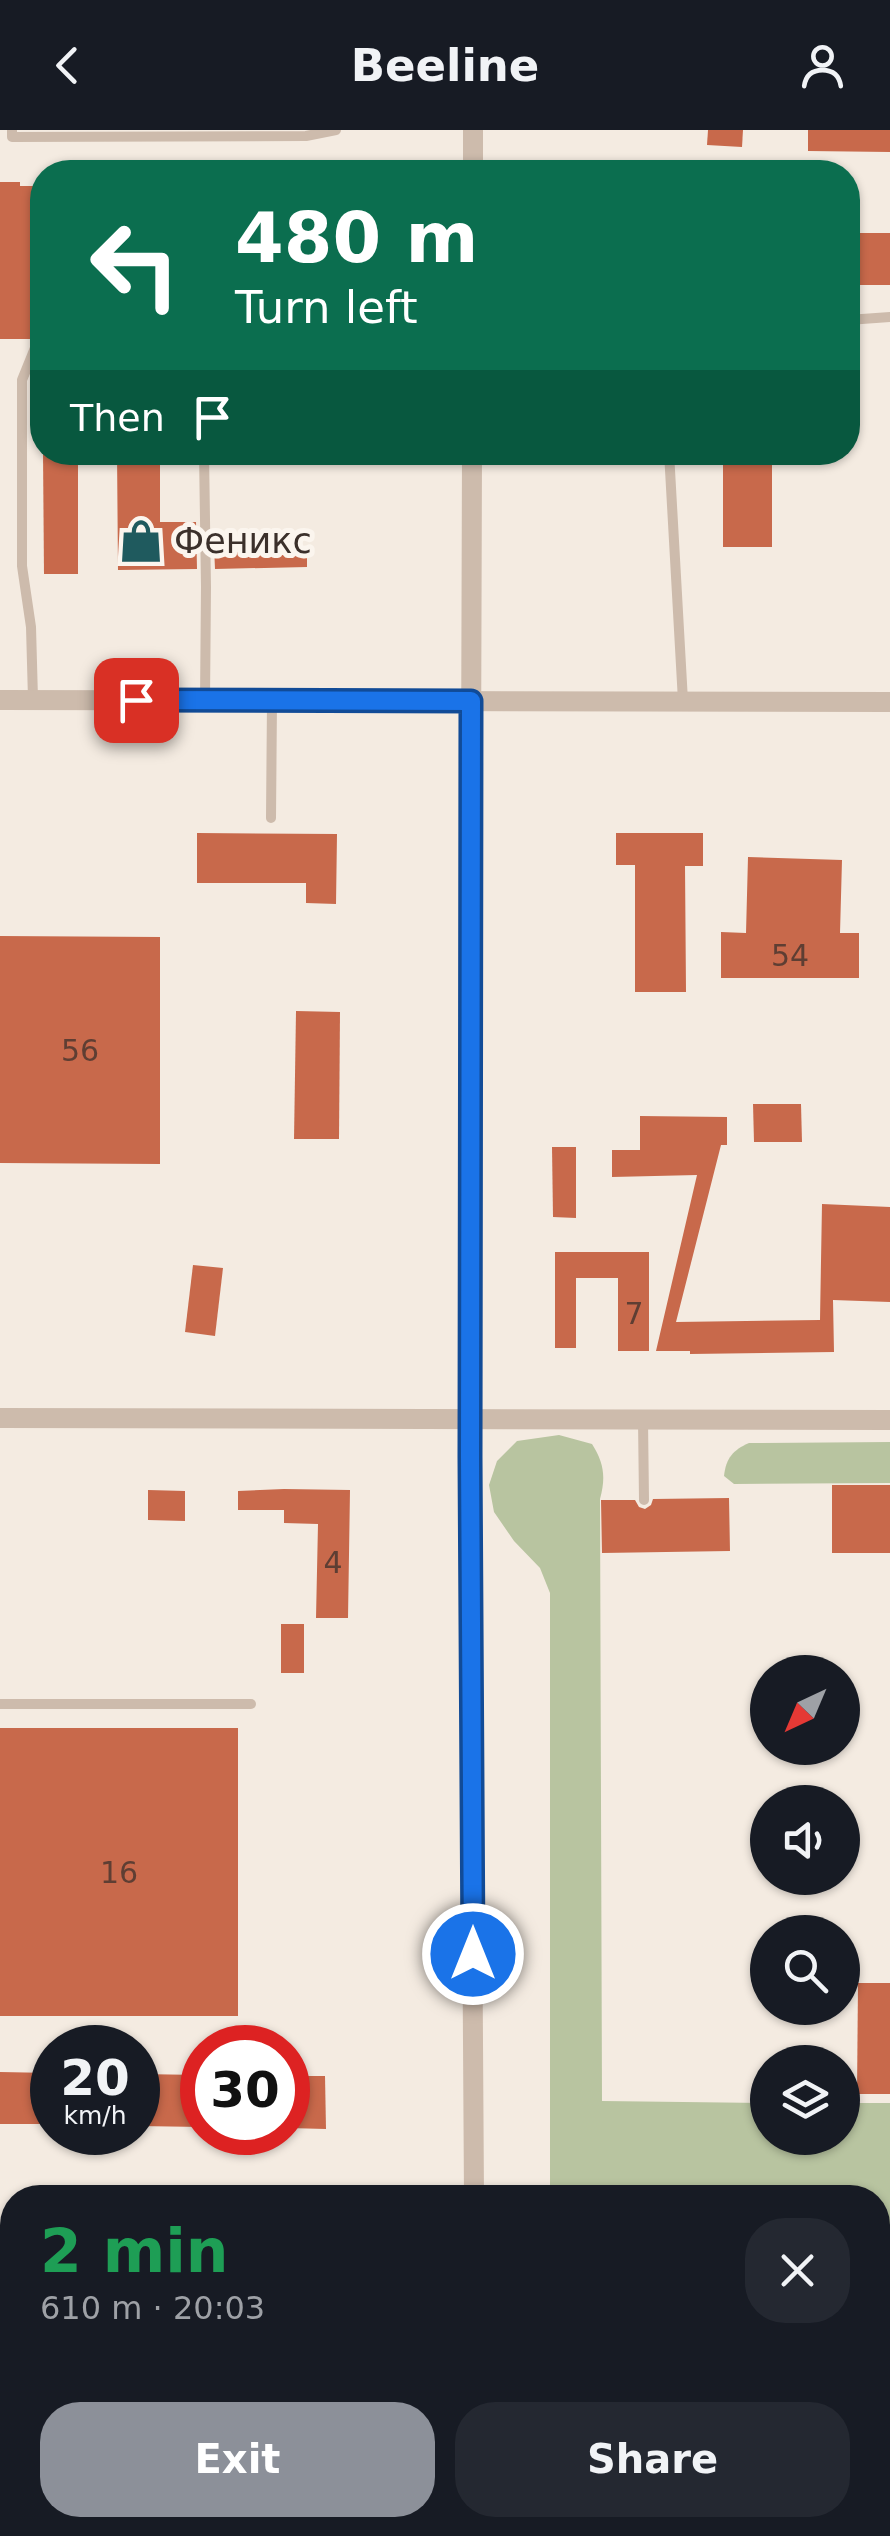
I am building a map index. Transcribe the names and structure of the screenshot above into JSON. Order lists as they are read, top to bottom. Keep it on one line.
{"places":{"shop":["Феникс"]},"house_numbers":["54","56","7","4","16"],"north":"bottom left","page":{"header":"Beeline","turn":["480 m","Turn left"],"then":"Then","speed":"20 km/h","limit":"30","heading":["2 min","610 m · 20:03"],"buttons":["Exit","Share"]}}
